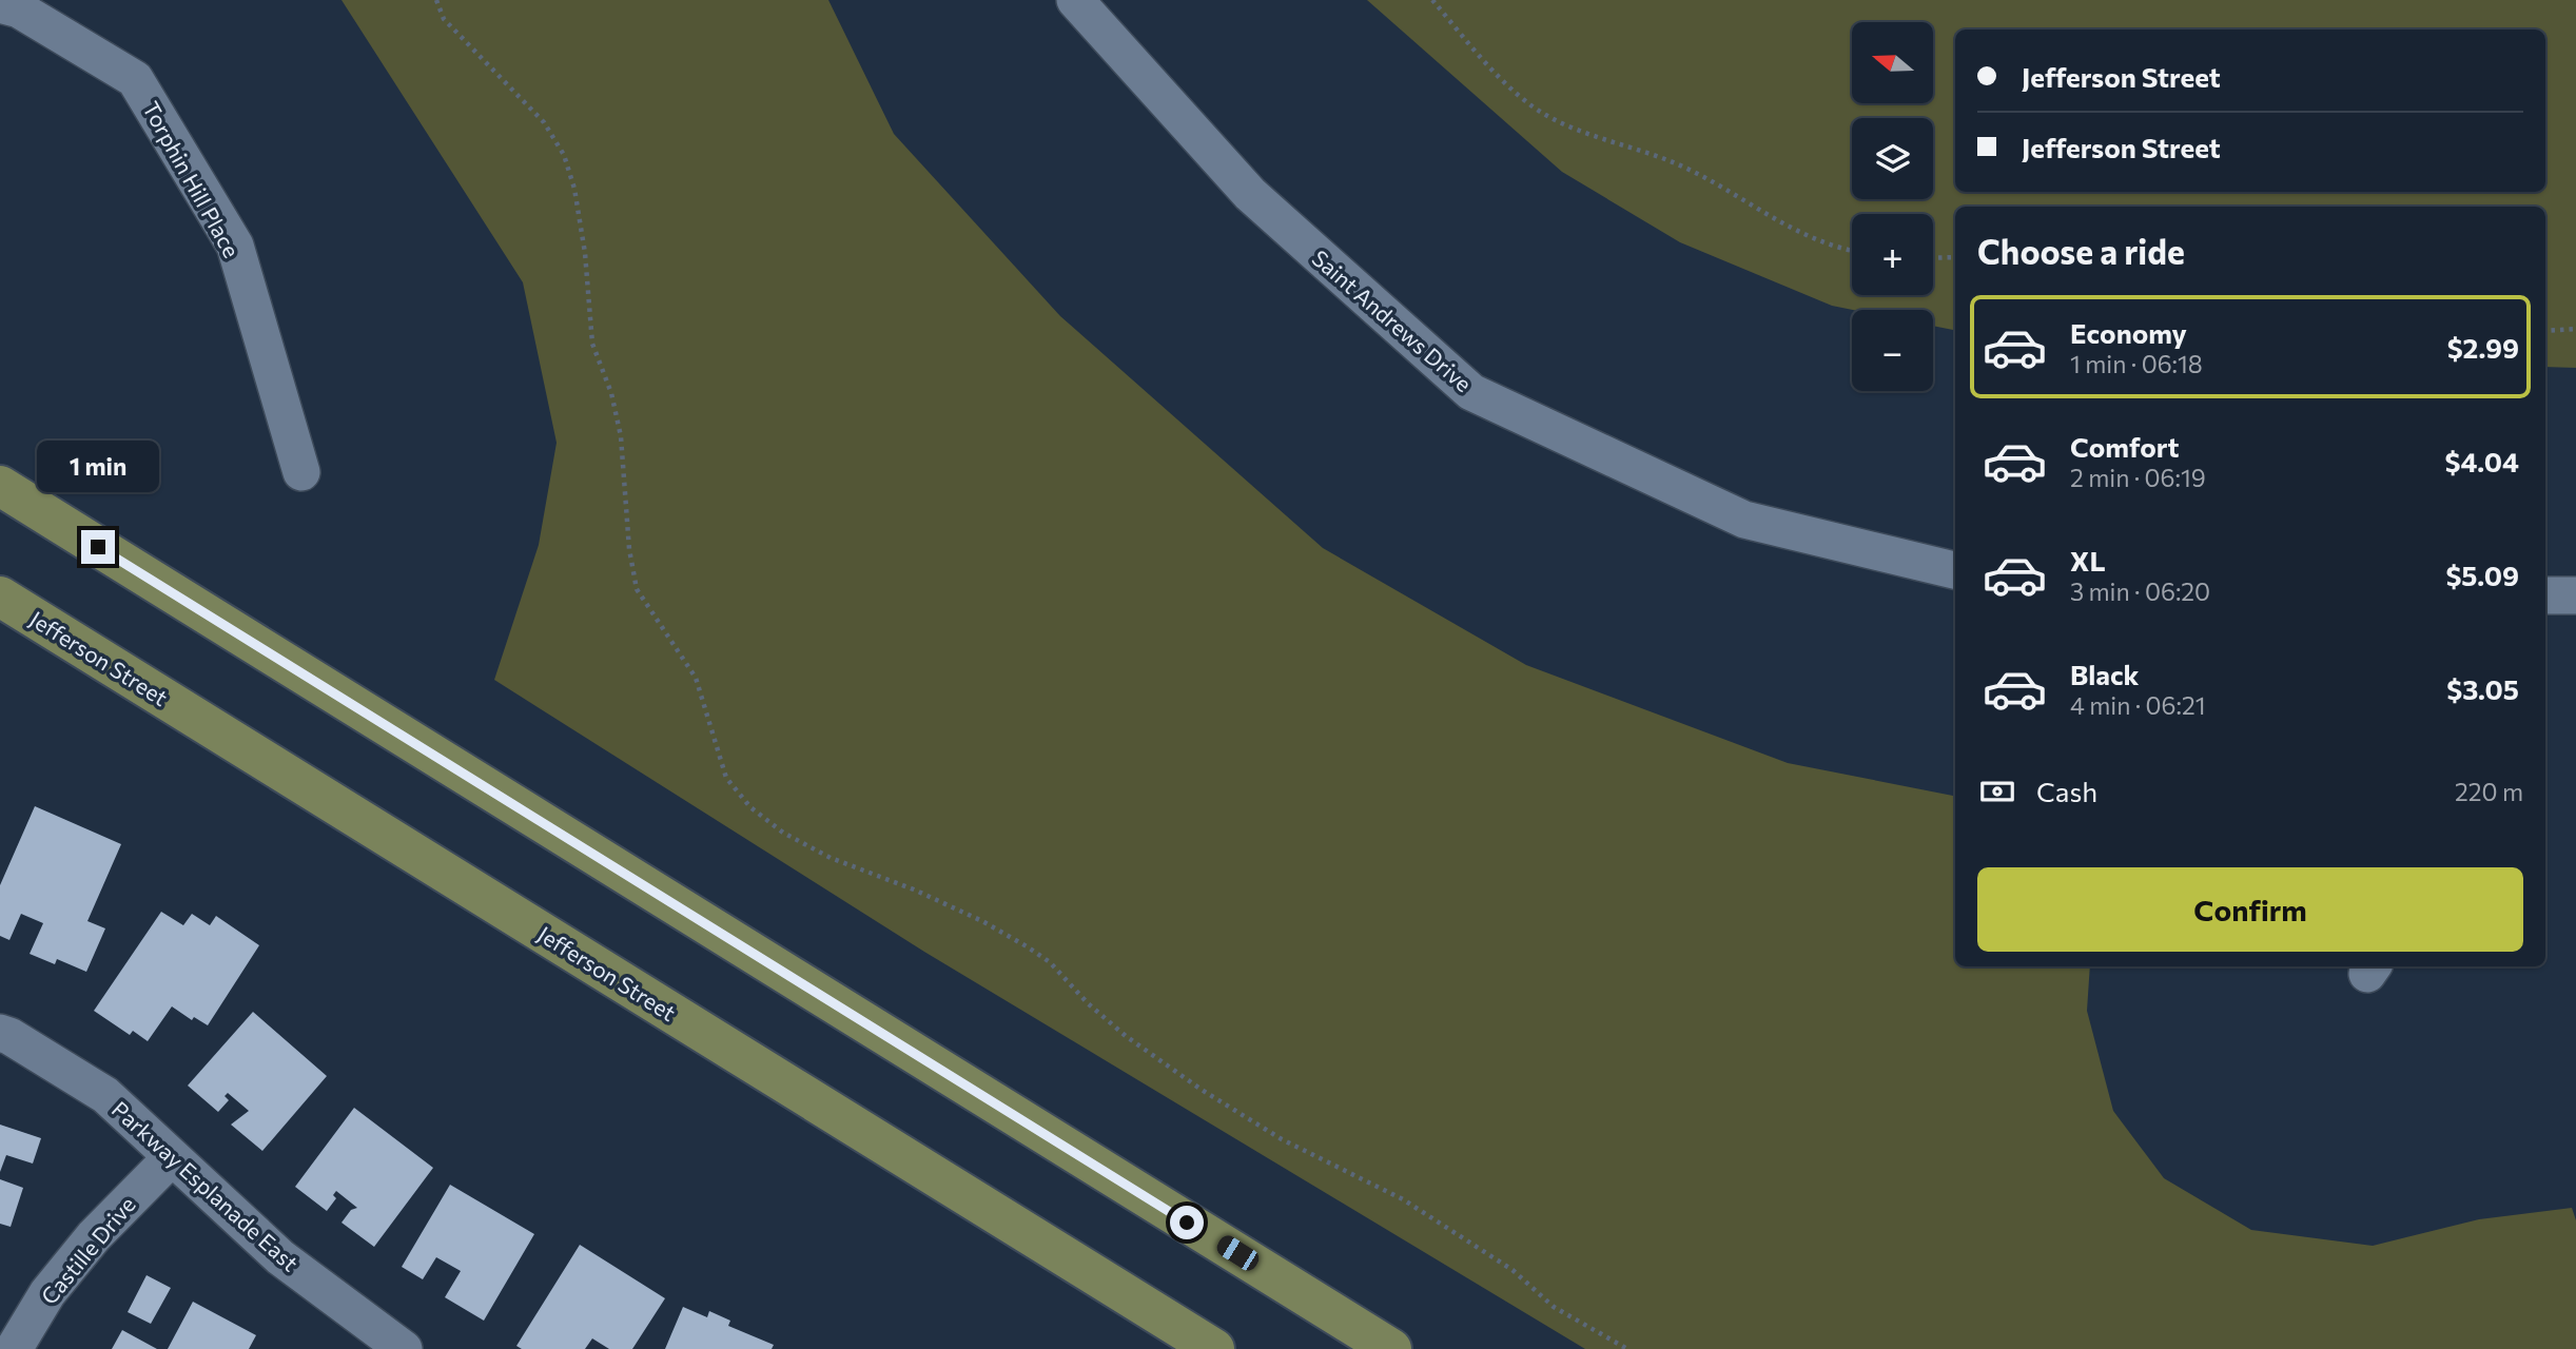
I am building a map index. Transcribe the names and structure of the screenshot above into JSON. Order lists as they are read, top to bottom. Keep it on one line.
{"streets":{"main road":["Jefferson Street"],"street":["Torphin Hill Place","Saint Andrews Drive","Parkway Esplanade East","Castille Drive"]},"crossings":[["Parkway Esplanade East","Castille Drive"]],"north":"left","page":{"map_buttons":["+","−"],"banner":["Jefferson Street","Jefferson Street"],"heading":"Choose a ride","list":[{"name":"Economy","note":"1 min · 06:18","value":"$2.99"},{"name":"Comfort","note":"2 min · 06:19","value":"$4.04"},{"name":"XL","note":"3 min · 06:20","value":"$5.09"},{"name":"Black","note":"4 min · 06:21","value":"$3.05"}],"bubble":"1 min","pay":["Cash","220 m"],"buttons":"Confirm"}}
